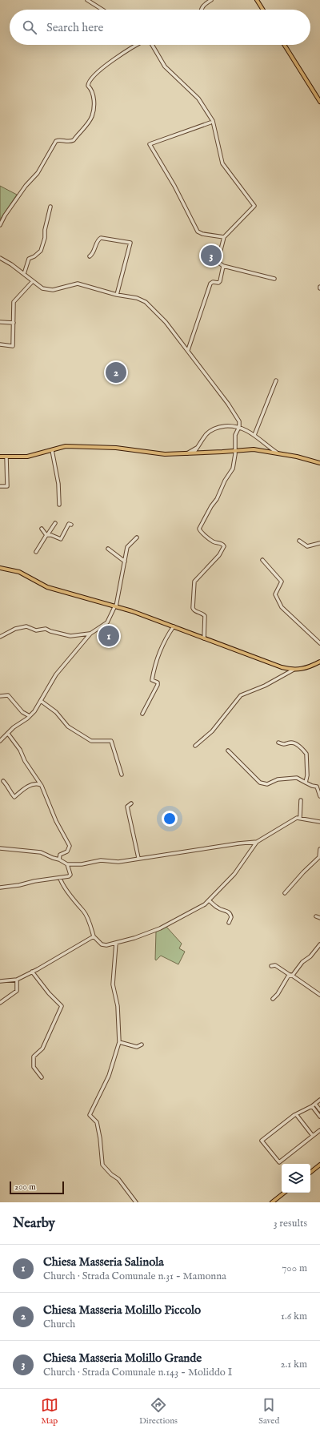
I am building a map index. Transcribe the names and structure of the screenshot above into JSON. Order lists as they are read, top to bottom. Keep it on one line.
{"scale_bar":"200 m","page":{"search":"Search here","pins":["3","2","1"],"scale":"200 m","heading":["Nearby","3 results"],"list":[{"mark":"1","name":"Chiesa Masseria Salinola","note":"Church · Strada Comunale n.31 - Mamonna","value":"700 m"},{"mark":"2","name":"Chiesa Masseria Molillo Piccolo","note":"Church","value":"1.6 km"},{"mark":"3","name":"Chiesa Masseria Molillo Grande","note":"Church · Strada Comunale n.143 - Moliddo I","value":"2.1 km"}],"nav":["Map","Directions","Saved"]}}
